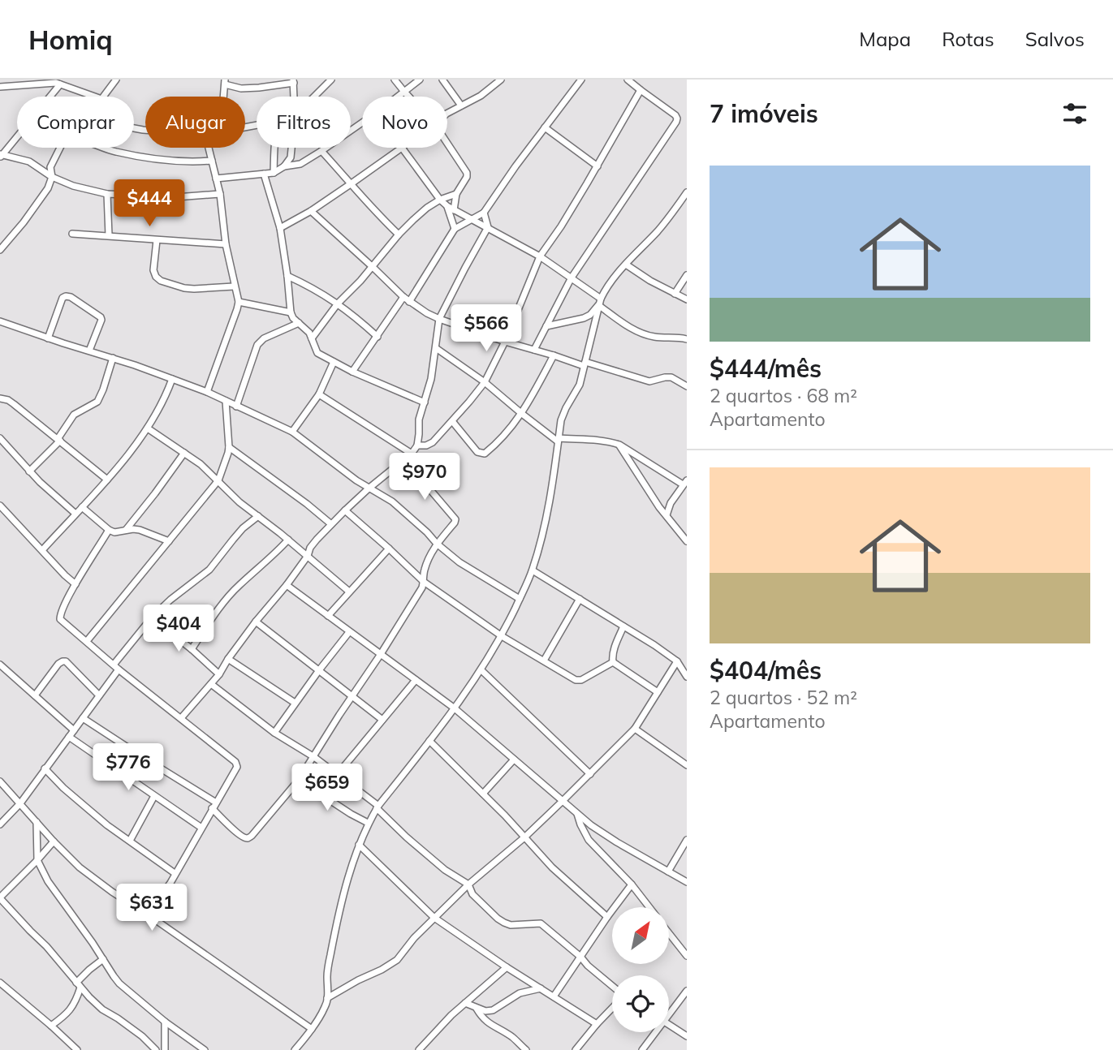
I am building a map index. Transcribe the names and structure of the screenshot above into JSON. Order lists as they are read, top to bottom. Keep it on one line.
{"north":"top right","page":{"header":"Homiq","nav":["Mapa","Rotas","Salvos"],"heading":"7 imóveis","chip":["Comprar","Alugar","Filtros","Novo"],"list":[{"name":"$444/mês","note":"2 quartos · 68 m² · Apartamento"},{"name":"$404/mês","note":"2 quartos · 52 m² · Apartamento"}],"price":["$444","$566","$970","$404","$776","$659","$631"]}}
